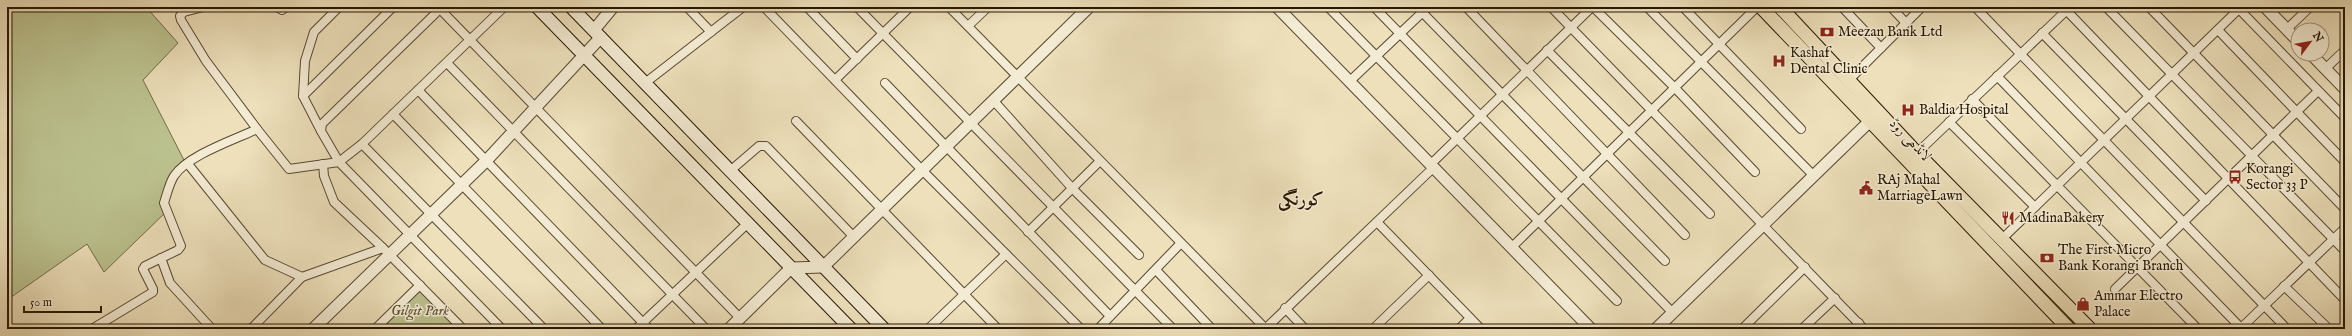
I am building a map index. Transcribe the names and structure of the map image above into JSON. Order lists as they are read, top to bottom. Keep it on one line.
{"streets":{"main road":["لانڈھی روڈ"]},"districts":["کورنگی"],"parks":["Gilgit Park"],"places":{"bank":["Meezan Bank Ltd","The First Micro Bank Korangi Branch"],"hospital":["Kashaf Dental Clinic","Baldia Hospital"],"bus stop":["Korangi Sector 33 P"],"public building":["RAj Mahal MarriageLawn"],"restaurant":["MadinaBakery"],"shop":["Ammar Electro Palace"]},"scale_bar":"50 m","north":"top right"}
